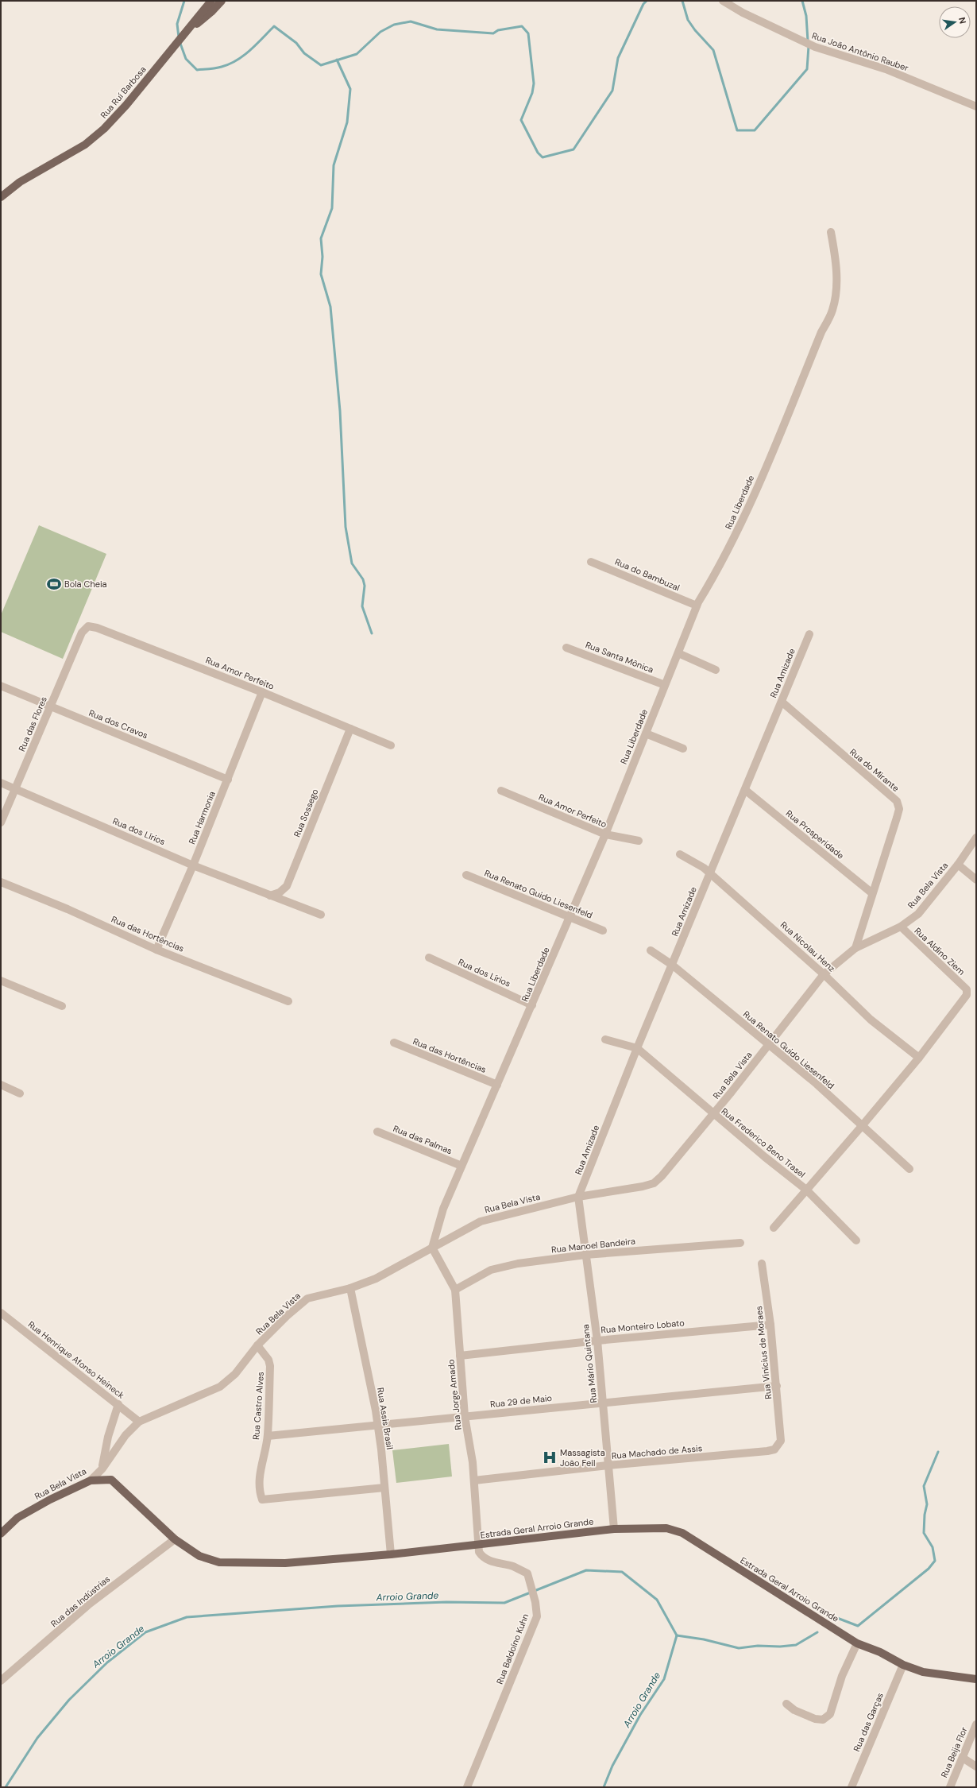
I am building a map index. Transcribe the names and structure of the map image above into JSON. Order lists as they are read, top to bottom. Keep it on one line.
{"streets":{"main road":["Rua Ruí Barbosa","Rua Bela Vista","Estrada Geral Arroio Grande"],"street":["Rua João Antônio Rauber","Rua Liberdade","Rua do Bambuzal","Rua Santa Mônica","Rua Amor Perfeito","Rua Amizade","Rua das Flores","Rua dos Cravos","Rua do Mirante","Rua Sossego","Rua Harmonia","Rua dos Lírios","Rua Prosperidade","Rua Renato Guido Liesenfeld","Rua das Hortências","Rua Nicolau Henz","Rua Aldino Ziem","Rua das Palmas","Rua Frederico Beno Trasel","Rua Manoel Bandeira","Rua Monteiro Lobato","Rua Vinícius de Moraes","Rua Henrique Afonso Heineck","Rua Mário Quintana","Rua Jorge Amado","Rua 29 de Maio","Rua Castro Alves","Rua Assis Brasil","Rua Machado de Assis","Rua das Indústrias","Rua Baldoíno Kuhn","Rua das Garças","Rua Beija Flor"]},"crossings":[["Rua Liberdade","Rua do Bambuzal"],["Rua Liberdade","Rua Santa Mônica"],["Rua Liberdade","Rua Amor Perfeito"],["Rua Liberdade","Rua dos Lírios"],["Rua Liberdade","Rua Bela Vista"],["Rua Liberdade","Rua Renato Guido Liesenfeld"],["Rua Liberdade","Rua das Hortências"],["Rua Liberdade","Rua das Palmas"],["Rua Liberdade","Rua Jorge Amado"],["Rua Amor Perfeito","Rua das Flores"],["Rua Amor Perfeito","Rua Sossego"],["Rua Amor Perfeito","Rua Harmonia"],["Rua Amizade","Rua do Mirante"],["Rua Amizade","Rua Prosperidade"],["Rua Amizade","Rua Bela Vista"],["Rua Amizade","Rua Renato Guido Liesenfeld"],["Rua Amizade","Rua Nicolau Henz"],["Rua Amizade","Rua Frederico Beno Trasel"],["Rua Amizade","Rua Mário Quintana"],["Rua das Flores","Rua dos Cravos"],["Rua das Flores","Rua dos Lírios"],["Rua dos Cravos","Rua Harmonia"],["Rua do Mirante","Rua Prosperidade"],["Rua do Mirante","Rua Bela Vista"],["Rua Sossego","Rua dos Lírios"],["Rua Harmonia","Rua dos Lírios"],["Rua Harmonia","Rua das Hortências"],["Rua Bela Vista","Rua Renato Guido Liesenfeld"],["Rua Bela Vista","Rua Nicolau Henz"],["Rua Bela Vista","Rua Aldino Ziem"],["Rua Bela Vista","Rua Frederico Beno Trasel"],["Rua Bela Vista","Rua Henrique Afonso Heineck"],["Rua Bela Vista","Rua Mário Quintana"],["Rua Bela Vista","Rua Jorge Amado"],["Rua Bela Vista","Rua Castro Alves"],["Rua Bela Vista","Rua Assis Brasil"],["Rua Bela Vista","Estrada Geral Arroio Grande"],["Rua Nicolau Henz","Rua Aldino Ziem"],["Rua Manoel Bandeira","Rua Mário Quintana"],["Rua Manoel Bandeira","Rua Jorge Amado"],["Rua Monteiro Lobato","Rua Vinícius de Moraes"],["Rua Monteiro Lobato","Rua Mário Quintana"],["Rua Monteiro Lobato","Rua Jorge Amado"],["Rua Vinícius de Moraes","Rua 29 de Maio"],["Rua Vinícius de Moraes","Rua Machado de Assis"],["Rua Mário Quintana","Rua 29 de Maio"],["Rua Mário Quintana","Rua Machado de Assis"],["Rua Mário Quintana","Estrada Geral Arroio Grande"],["Rua Jorge Amado","Rua 29 de Maio"],["Rua Jorge Amado","Rua Machado de Assis"],["Rua Jorge Amado","Estrada Geral Arroio Grande"],["Rua Jorge Amado","Rua Baldoíno Kuhn"],["Rua 29 de Maio","Rua Castro Alves"],["Rua 29 de Maio","Rua Assis Brasil"],["Rua Castro Alves","Rua Assis Brasil"],["Rua Assis Brasil","Estrada Geral Arroio Grande"],["Estrada Geral Arroio Grande","Rua das Indústrias"],["Estrada Geral Arroio Grande","Rua Baldoíno Kuhn"],["Estrada Geral Arroio Grande","Rua das Garças"]],"water":["Arroio Grande"],"places":{"sports":["Bola Cheia"],"hospital":["Massagista João Feil"]},"north":"right"}
